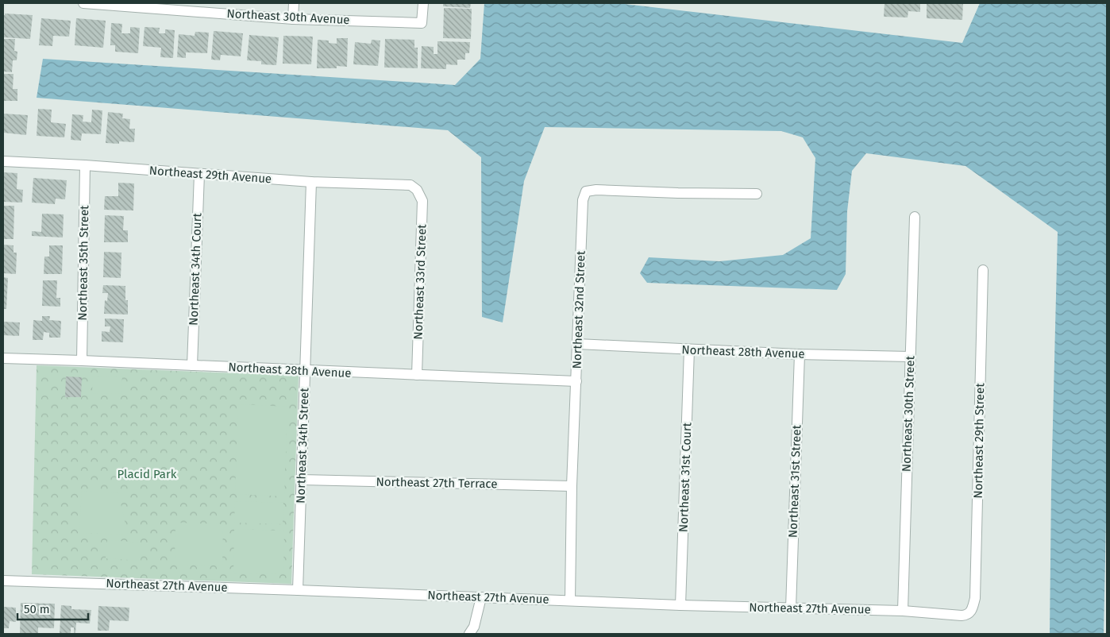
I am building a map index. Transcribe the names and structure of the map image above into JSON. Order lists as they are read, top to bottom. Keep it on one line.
{"streets":{"street":["Northeast 30th Avenue","Northeast 29th Avenue","Northeast 35th Street","Northeast 34th Court","Northeast 33rd Street","Northeast 32nd Street","Northeast 28th Avenue","Northeast 30th Street","Northeast 29th Street","Northeast 34th Street","Northeast 31st Court","Northeast 31st Street","Northeast 27th Terrace","Northeast 27th Avenue"]},"crossings":[["Northeast 29th Avenue","Northeast 35th Street"],["Northeast 29th Avenue","Northeast 34th Court"],["Northeast 29th Avenue","Northeast 33rd Street"],["Northeast 29th Avenue","Northeast 34th Street"],["Northeast 35th Street","Northeast 28th Avenue"],["Northeast 34th Court","Northeast 28th Avenue"],["Northeast 33rd Street","Northeast 28th Avenue"],["Northeast 32nd Street","Northeast 28th Avenue"],["Northeast 32nd Street","Northeast 27th Terrace"],["Northeast 32nd Street","Northeast 27th Avenue"],["Northeast 28th Avenue","Northeast 30th Street"],["Northeast 28th Avenue","Northeast 34th Street"],["Northeast 28th Avenue","Northeast 31st Court"],["Northeast 28th Avenue","Northeast 31st Street"],["Northeast 30th Street","Northeast 27th Avenue"],["Northeast 29th Street","Northeast 27th Avenue"],["Northeast 34th Street","Northeast 27th Terrace"],["Northeast 34th Street","Northeast 27th Avenue"],["Northeast 31st Court","Northeast 27th Avenue"],["Northeast 31st Street","Northeast 27th Avenue"]],"parks":["Placid Park"],"scale_bar":"50 m"}
